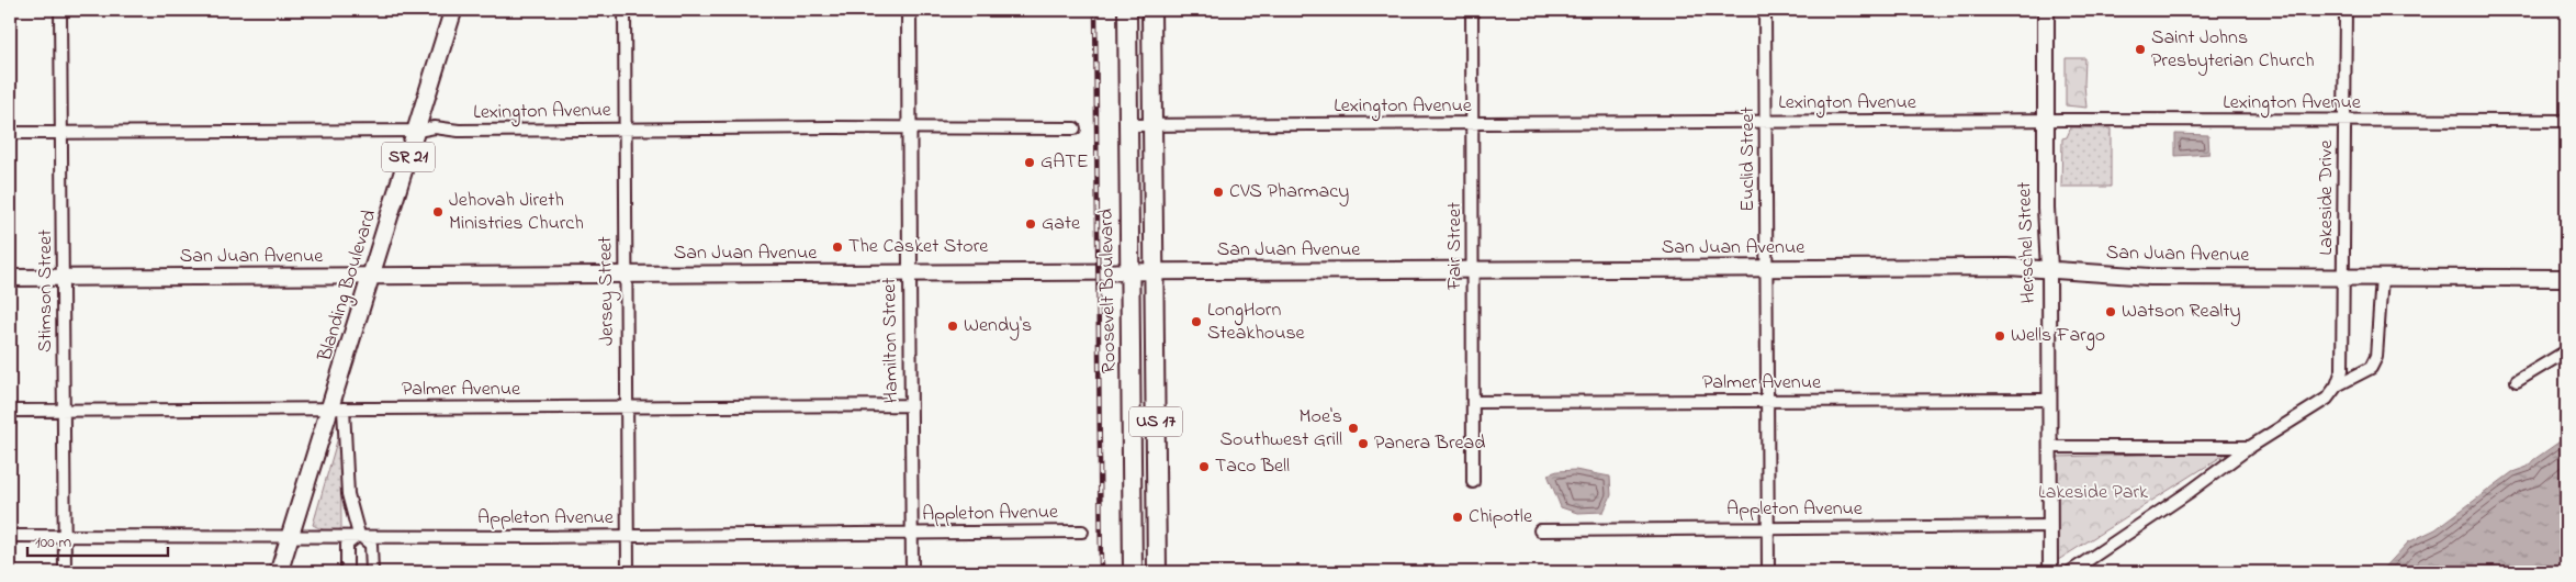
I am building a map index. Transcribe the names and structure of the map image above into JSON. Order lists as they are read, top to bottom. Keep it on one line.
{"streets":{"highway":["Roosevelt Boulevard","US 17"],"main road":["SR 21","Herschel Street","San Juan Avenue","Blanding Boulevard"],"street":["Lexington Avenue","Euclid Street","Lakeside Drive","Fair Street","Stimson Street","Jersey Street","Hamilton Street","Palmer Avenue","Appleton Avenue"]},"crossings":[["Lexington Avenue","Euclid Street"],["Lexington Avenue","Lakeside Drive"],["Lexington Avenue","Herschel Street"],["Lexington Avenue","Fair Street"],["Lexington Avenue","Blanding Boulevard"],["Lexington Avenue","Stimson Street"],["Lexington Avenue","Jersey Street"],["Lexington Avenue","Roosevelt Boulevard"],["Lexington Avenue","Hamilton Street"],["Lexington Avenue","US 17"],["Euclid Street","San Juan Avenue"],["Euclid Street","Palmer Avenue"],["Euclid Street","Appleton Avenue"],["Lakeside Drive","San Juan Avenue"],["Herschel Street","San Juan Avenue"],["Herschel Street","Palmer Avenue"],["Herschel Street","Appleton Avenue"],["Fair Street","San Juan Avenue"],["Fair Street","Palmer Avenue"],["San Juan Avenue","Blanding Boulevard"],["San Juan Avenue","Stimson Street"],["San Juan Avenue","Jersey Street"],["San Juan Avenue","Roosevelt Boulevard"],["San Juan Avenue","Hamilton Street"],["San Juan Avenue","US 17"],["Blanding Boulevard","Palmer Avenue"],["Blanding Boulevard","Appleton Avenue"],["Stimson Street","Palmer Avenue"],["Stimson Street","Appleton Avenue"],["Jersey Street","Palmer Avenue"],["Jersey Street","Appleton Avenue"],["Hamilton Street","Palmer Avenue"],["Hamilton Street","Appleton Avenue"]],"parks":["Lakeside Park"],"places":["Saint Johns Presbyterian Church","GATE","CVS Pharmacy","Jehovah Jireth Ministries Church","Gate","The Casket Store","Watson Realty","LongHorn Steakhouse","Wendy's","Wells Fargo","Moe's Southwest Grill","Panera Bread","Taco Bell","Chipotle"],"scale_bar":"100 m"}
